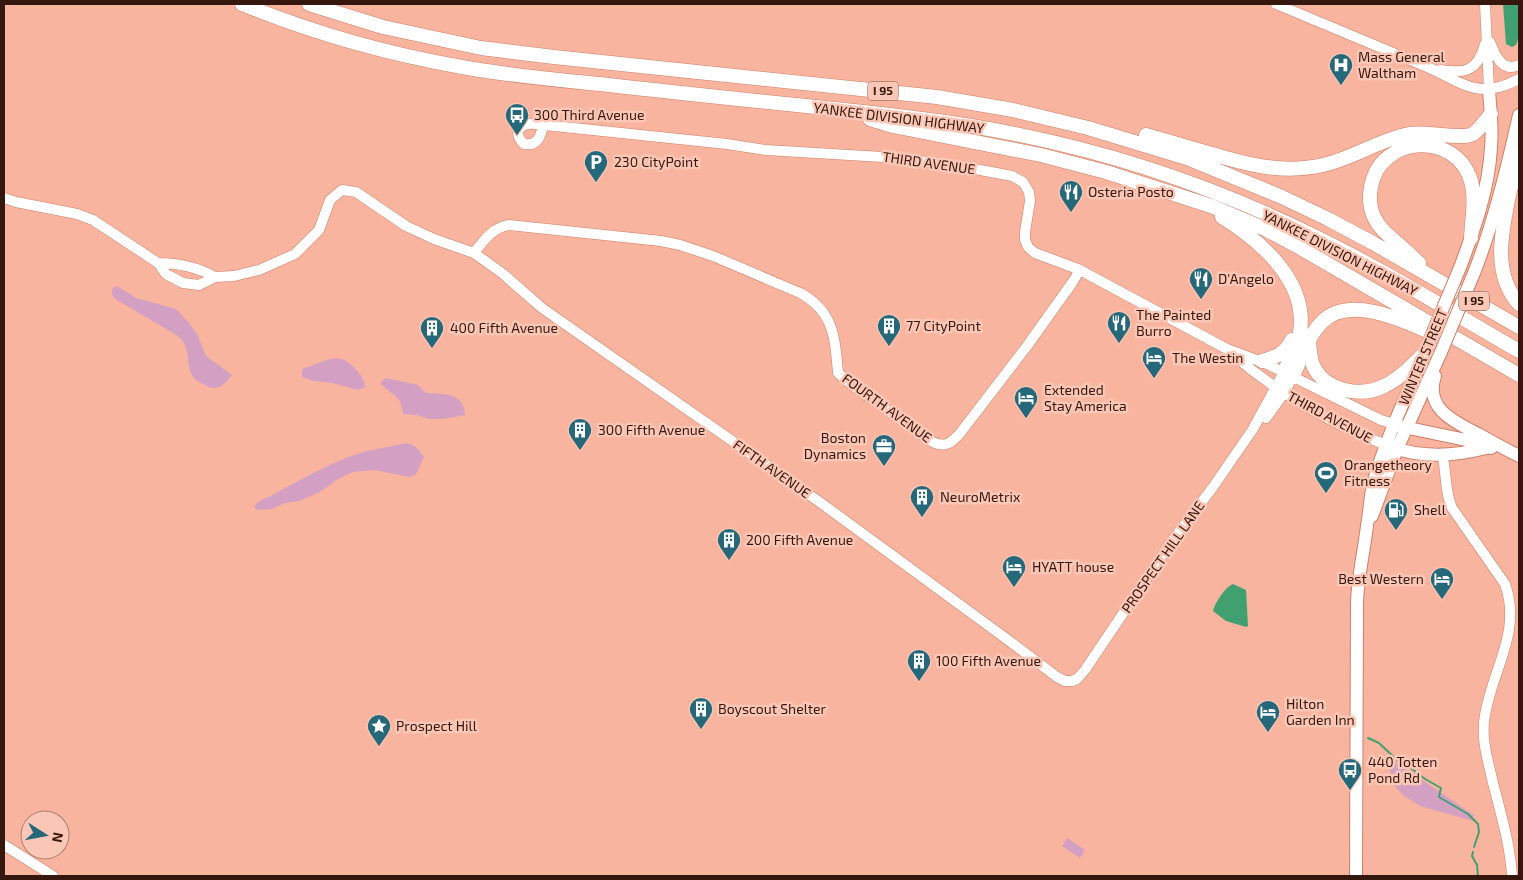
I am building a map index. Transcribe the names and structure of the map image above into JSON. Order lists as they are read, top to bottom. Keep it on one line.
{"streets":{"highway":["I 95","YANKEE DIVISION HIGHWAY"],"main road":["WINTER STREET"],"street":["THIRD AVENUE","FOURTH AVENUE","FIFTH AVENUE","PROSPECT HILL LANE"]},"crossings":[["THIRD AVENUE","WINTER STREET"],["THIRD AVENUE","FOURTH AVENUE"],["THIRD AVENUE","PROSPECT HILL LANE"],["FOURTH AVENUE","FIFTH AVENUE"],["FIFTH AVENUE","PROSPECT HILL LANE"]],"places":{"hospital":["Mass General Waltham"],"bus stop":["300 Third Avenue","440 Totten Pond Rd"],"parking":["230 CityPoint"],"restaurant":["Osteria Posto","D'Angelo","The Painted Burro"],"building":["77 CityPoint","400 Fifth Avenue","300 Fifth Avenue","NeuroMetrix","200 Fifth Avenue","100 Fifth Avenue","Boyscout Shelter"],"hotel":["The Westin","Extended Stay America","HYATT house","Best Western","Hilton Garden Inn"],"office":["Boston Dynamics"],"sports":["Orangetheory Fitness"],"fuel station":["Shell"],"place":["Prospect Hill"]},"north":"right"}
